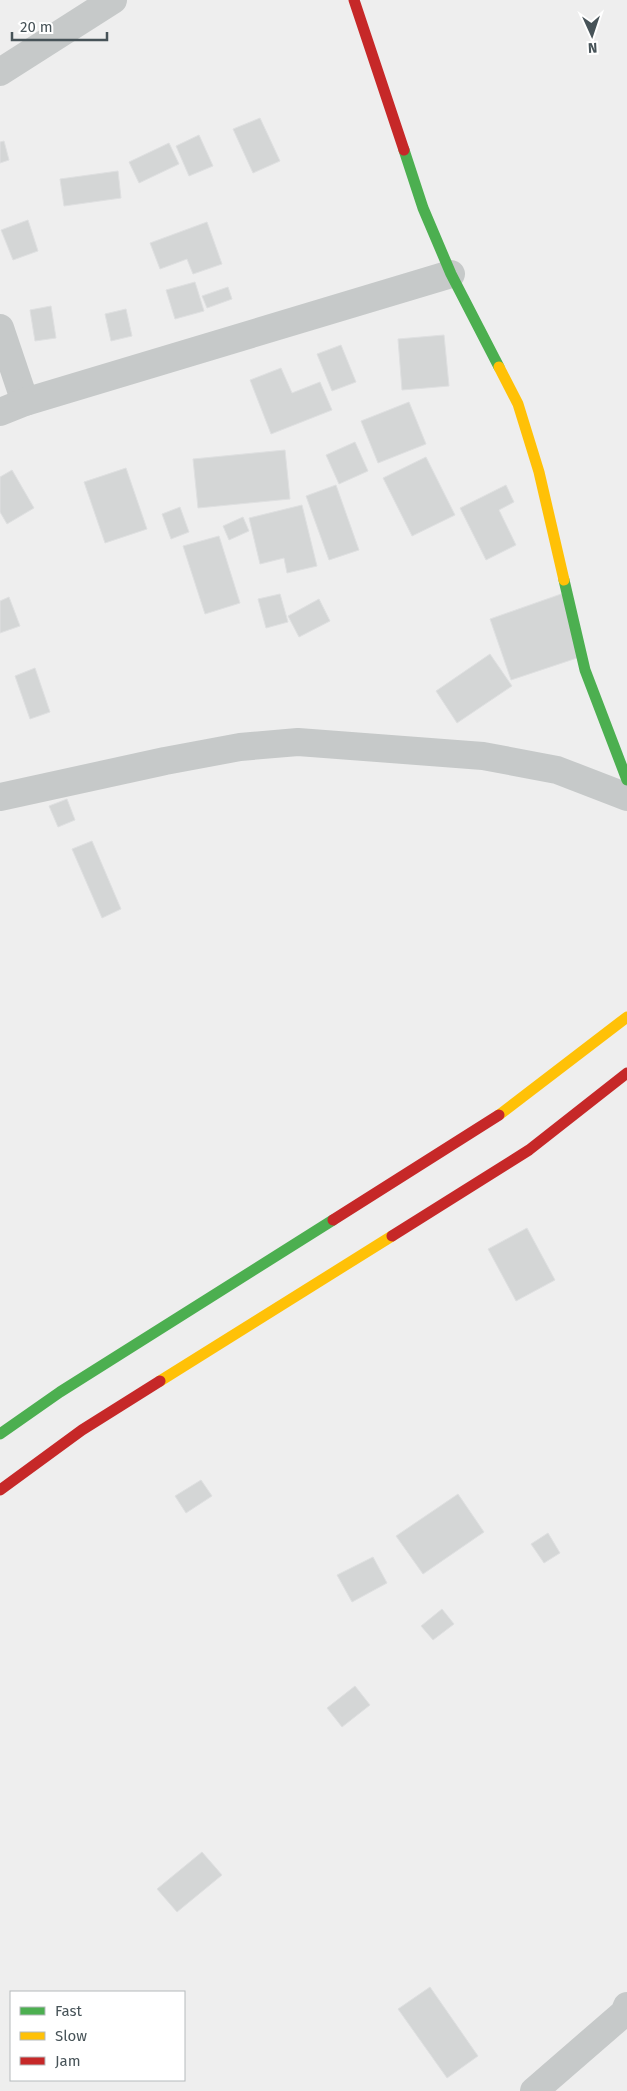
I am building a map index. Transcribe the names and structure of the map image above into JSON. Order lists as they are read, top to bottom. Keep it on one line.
{"legend":["Fast","Slow","Jam"],"scale_bar":"20 m","north":"bottom"}
